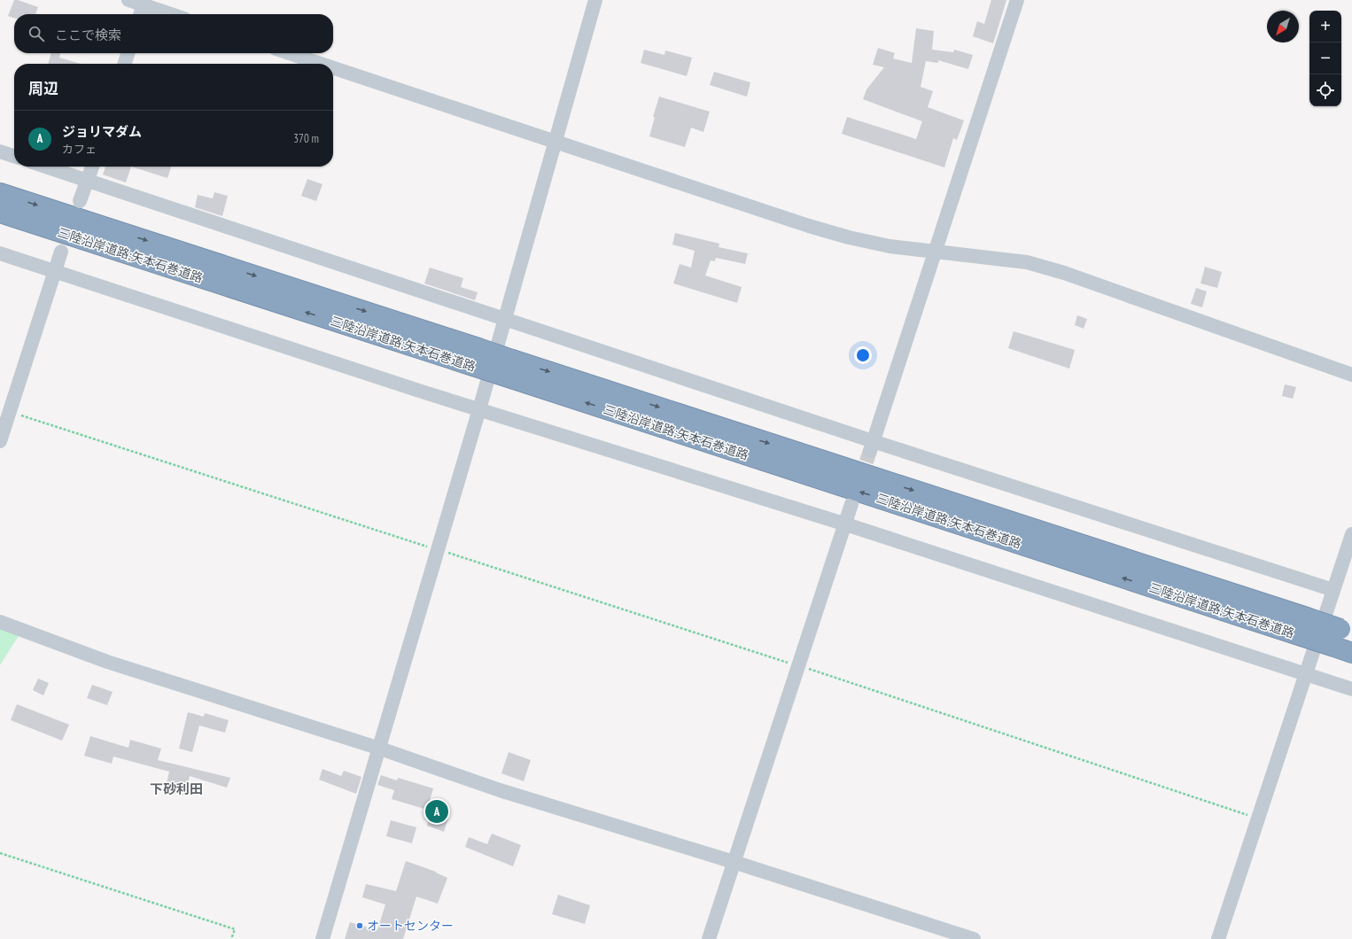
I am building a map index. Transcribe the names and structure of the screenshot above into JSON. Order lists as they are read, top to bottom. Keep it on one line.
{"streets":{"highway":["三陸沿岸道路;矢本石巻道路"]},"districts":["下砂利田"],"places":["オートセンター"],"north":"bottom left","page":{"map_buttons":["+","−"],"search":"ここで検索","heading":"周辺","list":[{"mark":"A","name":"ジョリマダム","note":"カフェ","value":"370 m"}],"pins":"A"}}
